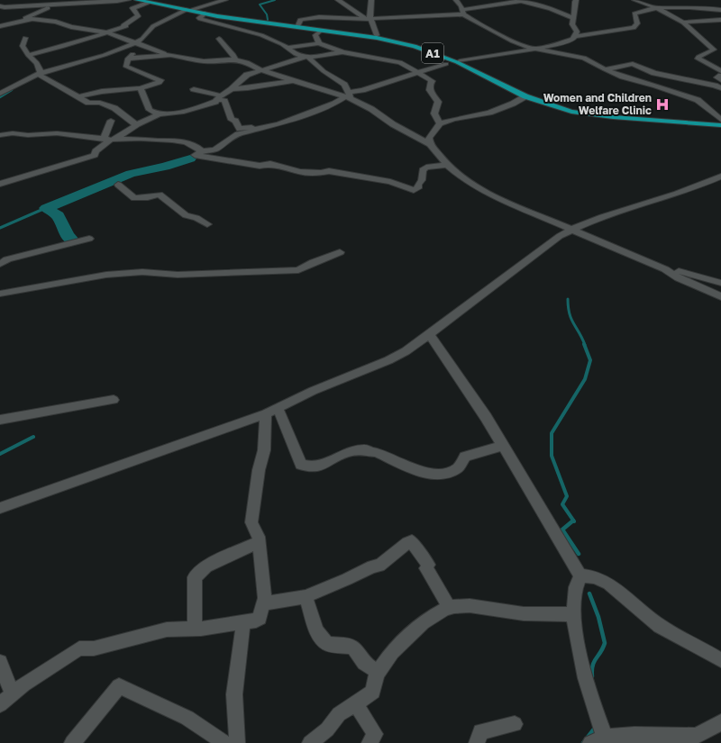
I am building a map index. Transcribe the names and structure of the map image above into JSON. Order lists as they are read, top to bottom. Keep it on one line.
{"streets":{"highway":["A1"]},"places":{"hospital":["Women and Children Welfare Clinic"]}}
